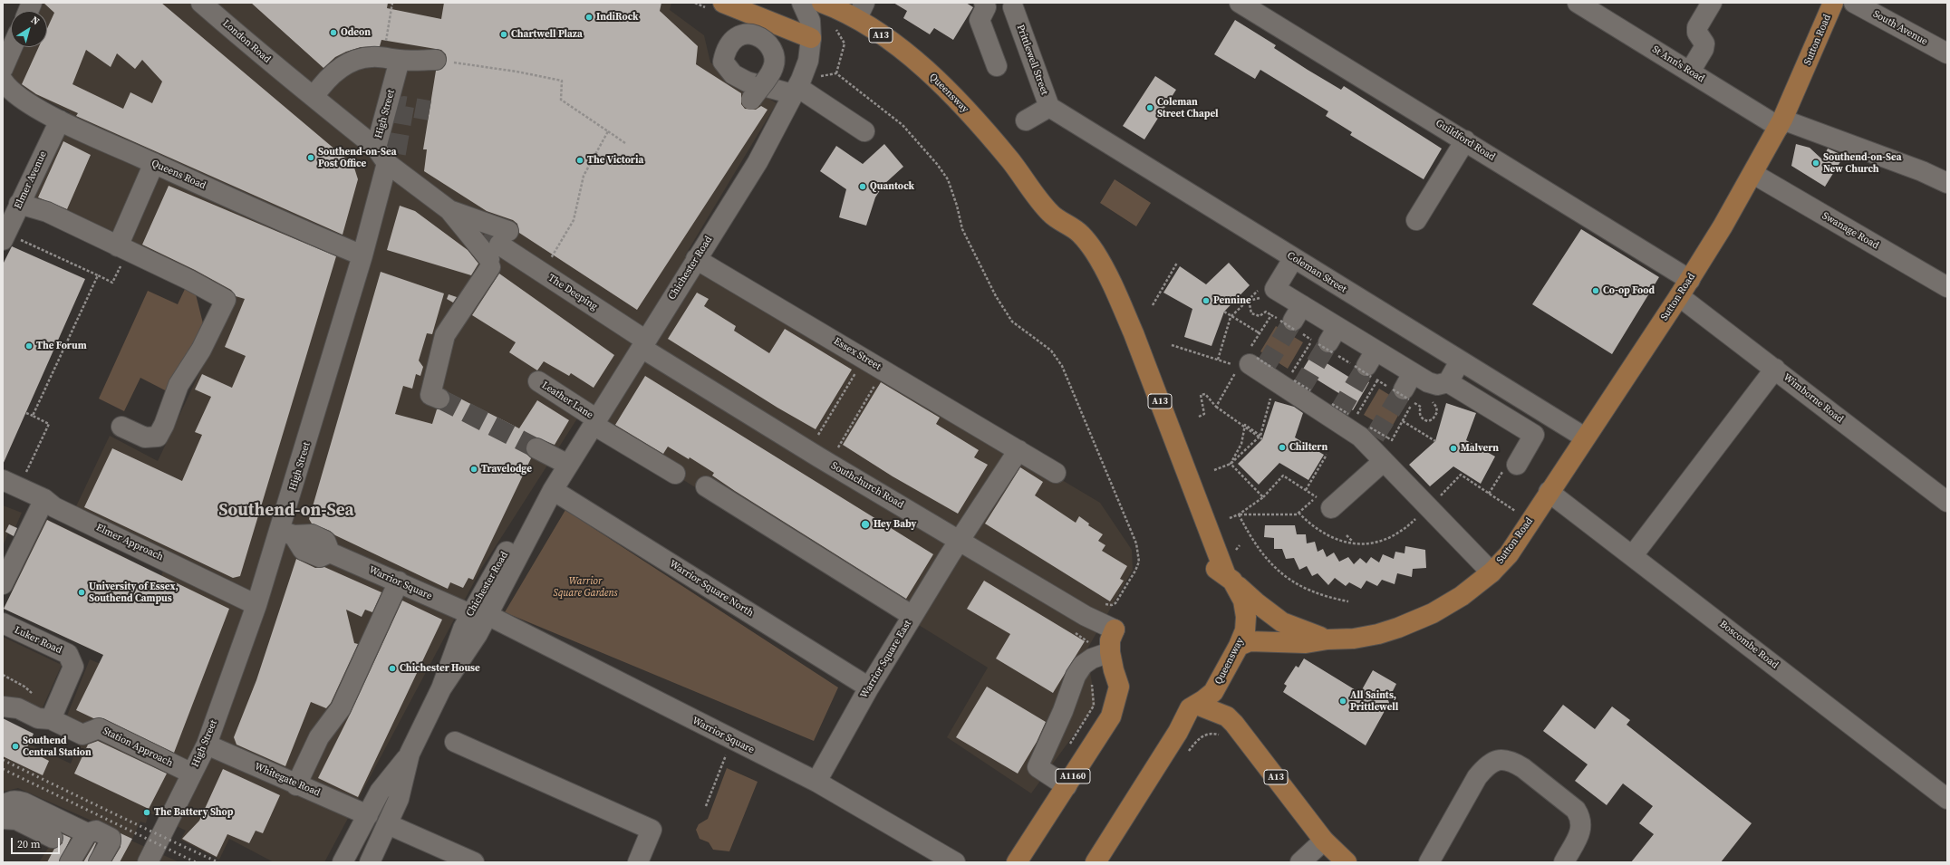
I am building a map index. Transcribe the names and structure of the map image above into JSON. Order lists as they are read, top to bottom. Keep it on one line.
{"streets":{"main road":["A13","Sutton Road","Queensway","A1160"],"street":["South Avenue","London Road","Prittlewell Street","St Ann's Road","High Street","Guildford Road","Queens Road","Elmer Avenue","Swanage Road","Chichester Road","Coleman Street","The Deeping","Essex Street","Wimborne Road","Leather Lane","Southchurch Road","Elmer Approach","Warrior Square","Warrior Square North","Luker Road","Boscombe Road","Warrior Square East","Station Approach","Whitegate Road"]},"crossings":[["A13","Queensway"],["Sutton Road","St Ann's Road"],["Sutton Road","Queensway"],["Sutton Road","Guildford Road"],["Sutton Road","Swanage Road"],["Sutton Road","Coleman Street"],["Sutton Road","Wimborne Road"],["Sutton Road","Boscombe Road"],["London Road","High Street"],["Prittlewell Street","Coleman Street"],["High Street","Queens Road"],["High Street","Elmer Approach"],["High Street","Warrior Square"],["High Street","Station Approach"],["High Street","Whitegate Road"],["Queens Road","Elmer Avenue"],["Chichester Road","The Deeping"],["Chichester Road","Essex Street"],["Chichester Road","Leather Lane"],["Chichester Road","Southchurch Road"],["Chichester Road","Warrior Square"],["Chichester Road","Warrior Square North"],["Chichester Road","Whitegate Road"],["The Deeping","Southchurch Road"],["Southchurch Road","Warrior Square East"],["Warrior Square","Warrior Square East"],["Warrior Square North","Warrior Square East"],["Luker Road","Station Approach"]],"districts":["Southend-on-Sea"],"parks":["Warrior Square Gardens"],"places":["IndiRock","Odeon","Chartwell Plaza","Coleman Street Chapel","Southend-on-Sea Post Office","The Victoria","Southend-on-Sea New Church","Quantock","Co-op Food","Pennine","The Forum","Chiltern","Malvern","Travelodge","Hey Baby","University of Essex, Southend Campus","Chichester House","All Saints, Prittlewell","Southend Central Station","The Battery Shop"],"scale_bar":"20 m","north":"top right"}
